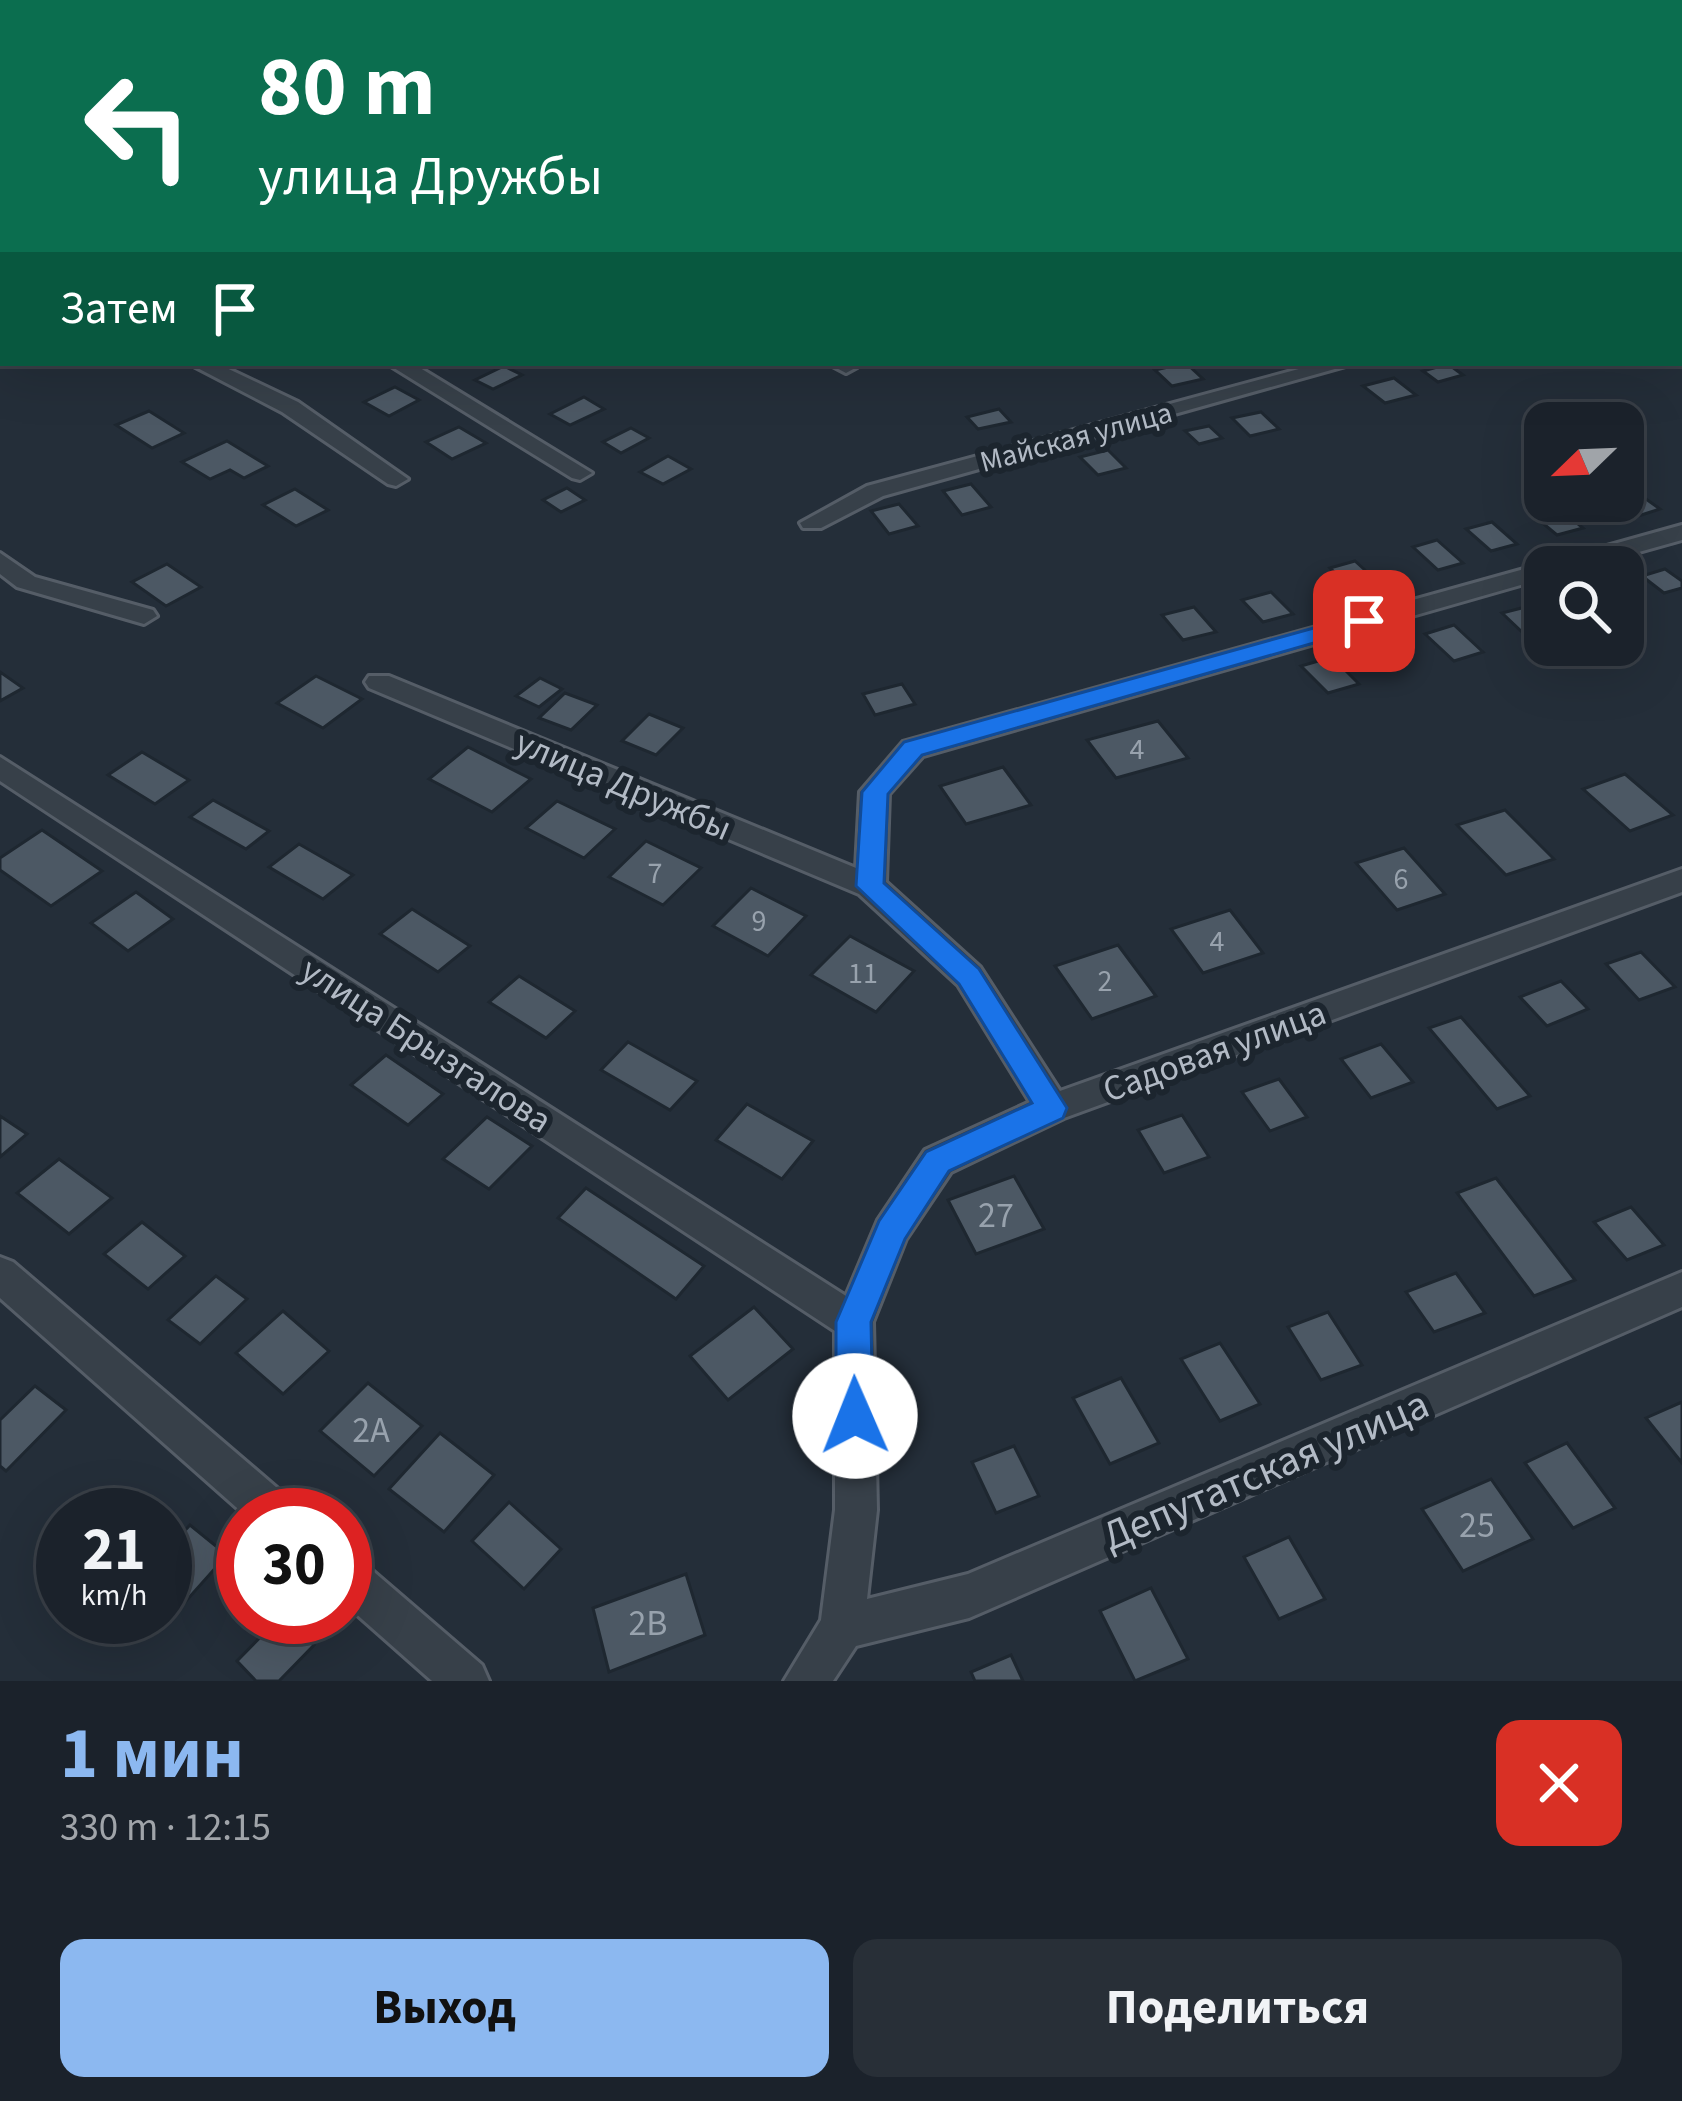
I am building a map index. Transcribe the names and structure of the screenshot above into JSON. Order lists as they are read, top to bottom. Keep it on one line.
{"streets":{"street":["Майская улица","улица Дружбы","улица Брызгалова","Садовая улица","Депутатская улица"]},"crossings":[["улица Дружбы","Садовая улица"],["улица Брызгалова","Садовая улица"],["Садовая улица","Депутатская улица"]],"house_numbers":["4","7","6","9","4","11","2","27","2А","25","2В"],"north":"bottom left","page":{"turn":["80 m","улица Дружбы"],"then":"Затем","speed":"21 km/h","limit":"30","heading":["1 мин","330 m · 12:15"],"buttons":["Выход","Поделиться"]}}
